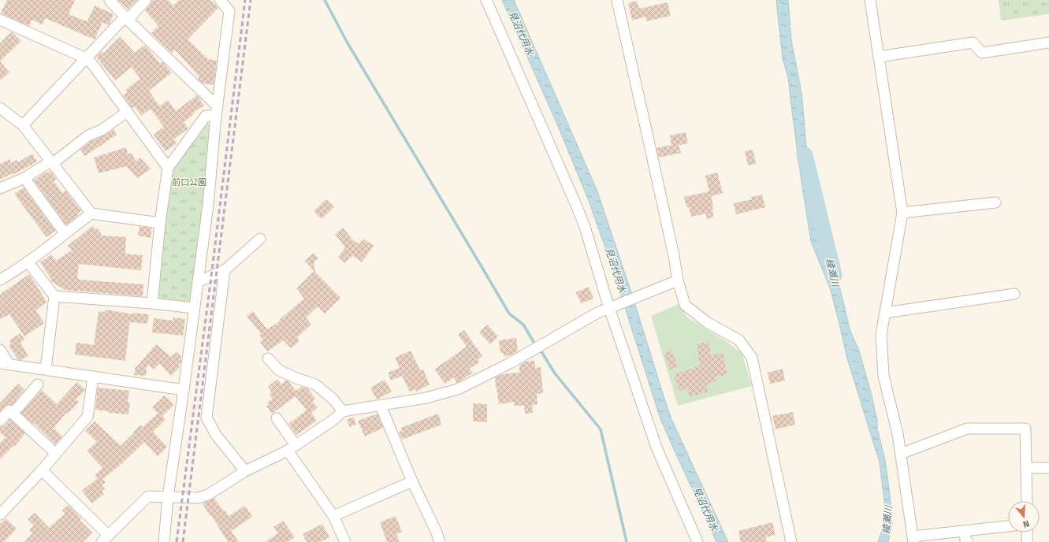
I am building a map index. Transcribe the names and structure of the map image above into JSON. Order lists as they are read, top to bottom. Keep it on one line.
{"water":["見沼代用水","綾瀬川"],"parks":["前口公園"],"north":"bottom"}
